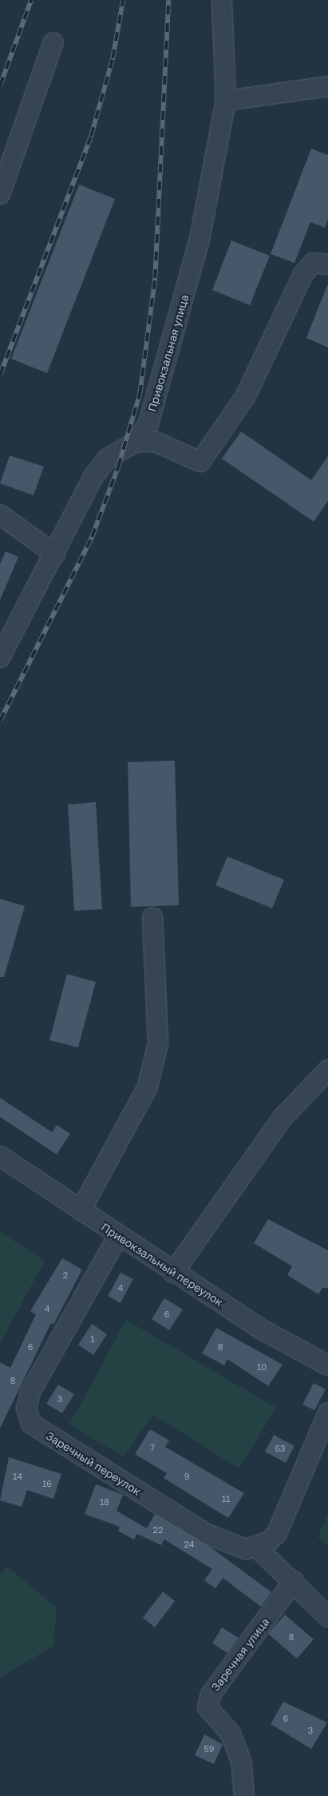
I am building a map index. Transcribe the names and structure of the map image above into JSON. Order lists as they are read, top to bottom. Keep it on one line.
{"streets":{"street":["Привокзальная улица","Привокзальный переулок","Заречный переулок","Заречная улица"]},"crossings":[["Привокзальный переулок","Заречный переулок"]],"house_numbers":["2","4","4","6","1","6","8","10","8","3","7","63","14","9","16","11","18","22","24","8","6","3","59"]}
